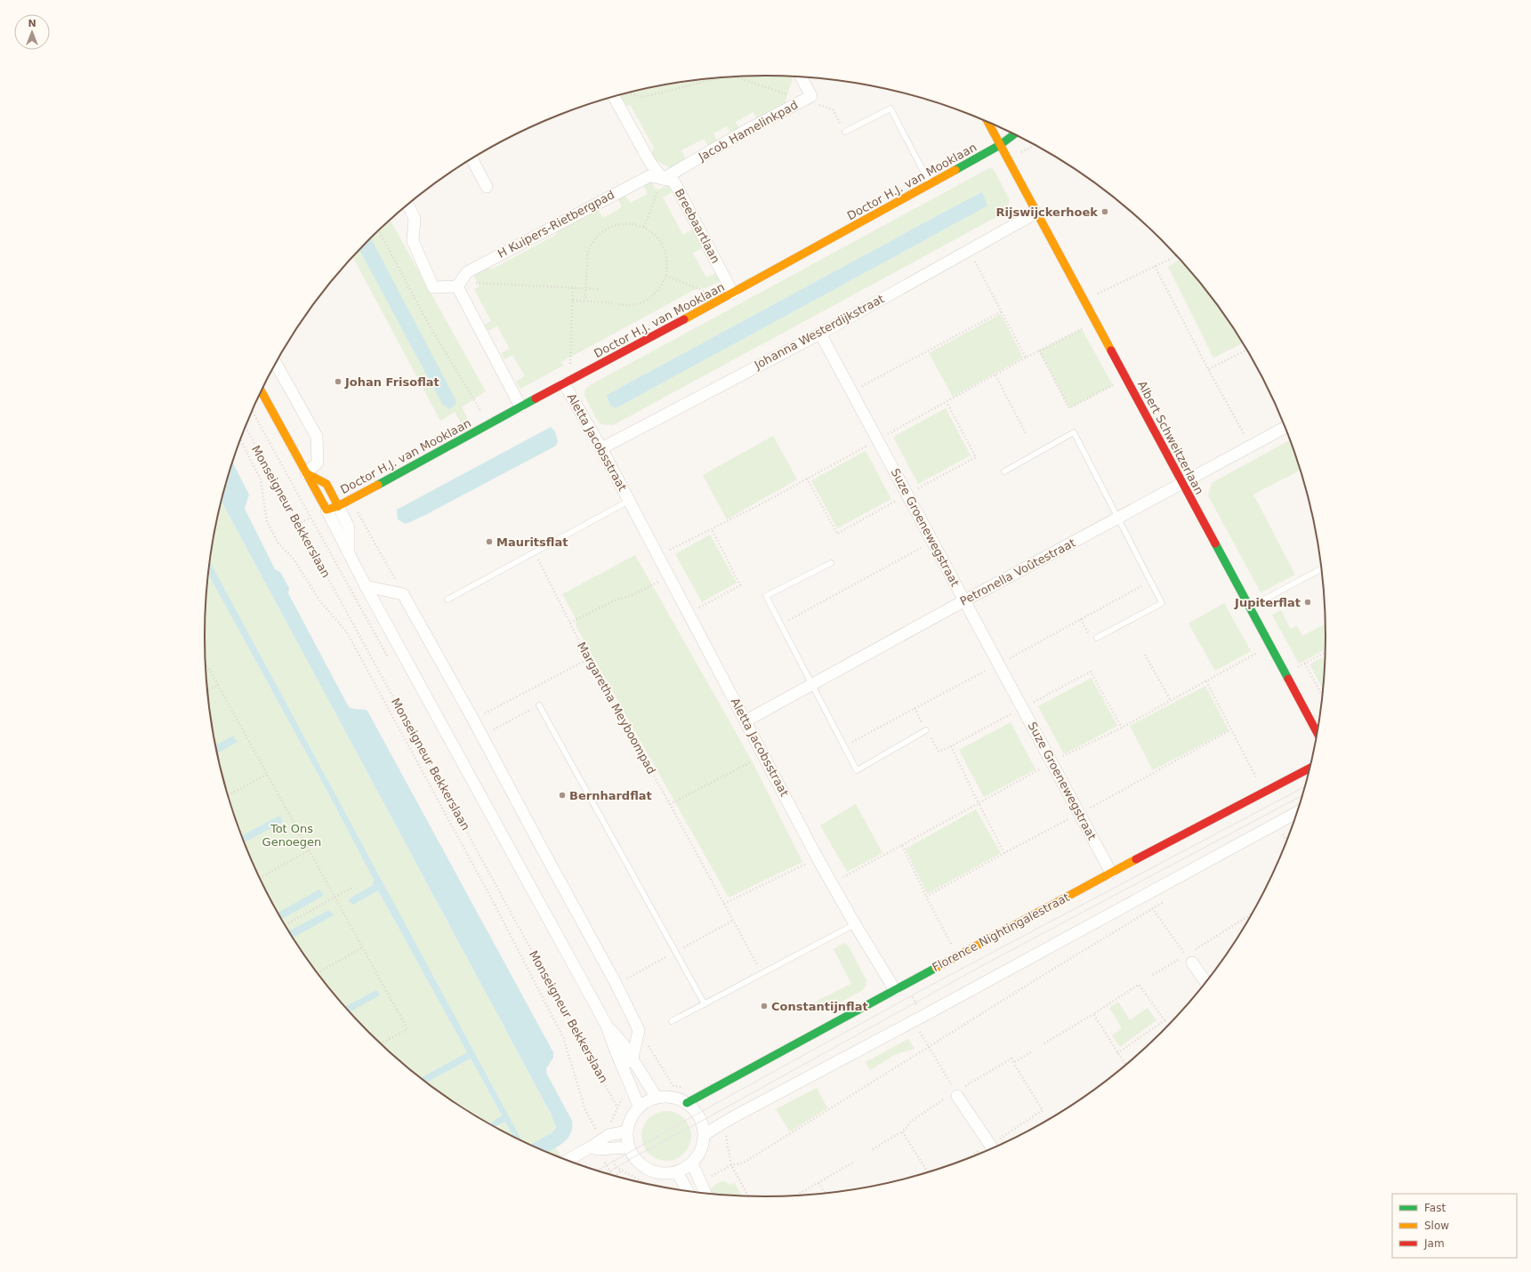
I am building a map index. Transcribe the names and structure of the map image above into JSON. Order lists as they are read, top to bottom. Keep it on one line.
{"streets":{"street":["Jacob Hamelinkpad","Doctor H.J. van Mooklaan","H Kuipers-Rietbergpad","Breebaartlaan","Johanna Westerdijkstraat","Albert Schweitzerlaan","Aletta Jacobsstraat","Monseigneur Bekkerslaan","Suze Groenewegstraat","Petronella Voûtestraat","Florence Nightingalestraat"],"path":["Margaretha Meyboompad"]},"crossings":[["Jacob Hamelinkpad","H Kuipers-Rietbergpad"],["Jacob Hamelinkpad","Breebaartlaan"],["Doctor H.J. van Mooklaan","Breebaartlaan"],["Doctor H.J. van Mooklaan","Albert Schweitzerlaan"],["Doctor H.J. van Mooklaan","Aletta Jacobsstraat"],["Doctor H.J. van Mooklaan","Monseigneur Bekkerslaan"],["H Kuipers-Rietbergpad","Breebaartlaan"],["Johanna Westerdijkstraat","Albert Schweitzerlaan"],["Johanna Westerdijkstraat","Aletta Jacobsstraat"],["Johanna Westerdijkstraat","Suze Groenewegstraat"],["Albert Schweitzerlaan","Petronella Voûtestraat"],["Aletta Jacobsstraat","Petronella Voûtestraat"],["Aletta Jacobsstraat","Margaretha Meyboompad"],["Aletta Jacobsstraat","Florence Nightingalestraat"],["Monseigneur Bekkerslaan","Florence Nightingalestraat"],["Suze Groenewegstraat","Petronella Voûtestraat"],["Suze Groenewegstraat","Florence Nightingalestraat"]],"parks":["Tot Ons Genoegen"],"places":["Rijswijckerhoek","Johan Frisoflat","Mauritsflat","Jupiterflat","Bernhardflat","Constantijnflat"],"legend":["Fast","Slow","Jam"],"north":"top"}
